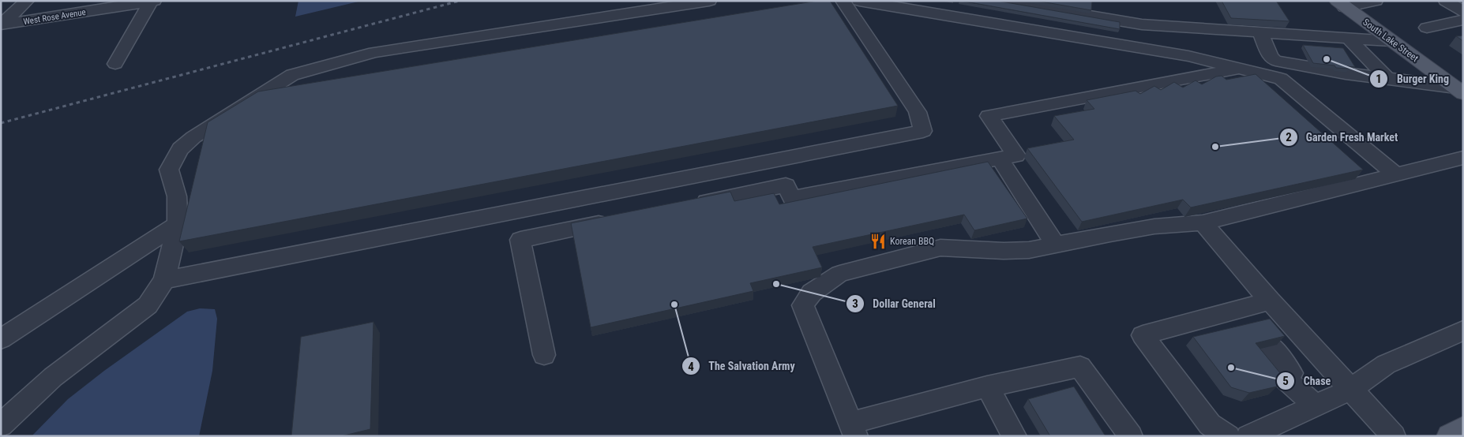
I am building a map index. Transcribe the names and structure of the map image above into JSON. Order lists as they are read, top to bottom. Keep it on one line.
{"streets":{"main road":["South Lake Street"],"street":["West Rose Avenue"]},"places":{"other":["Burger King","Garden Fresh Market","Dollar General","The Salvation Army","Chase"],"restaurant":["Korean BBQ"]}}
